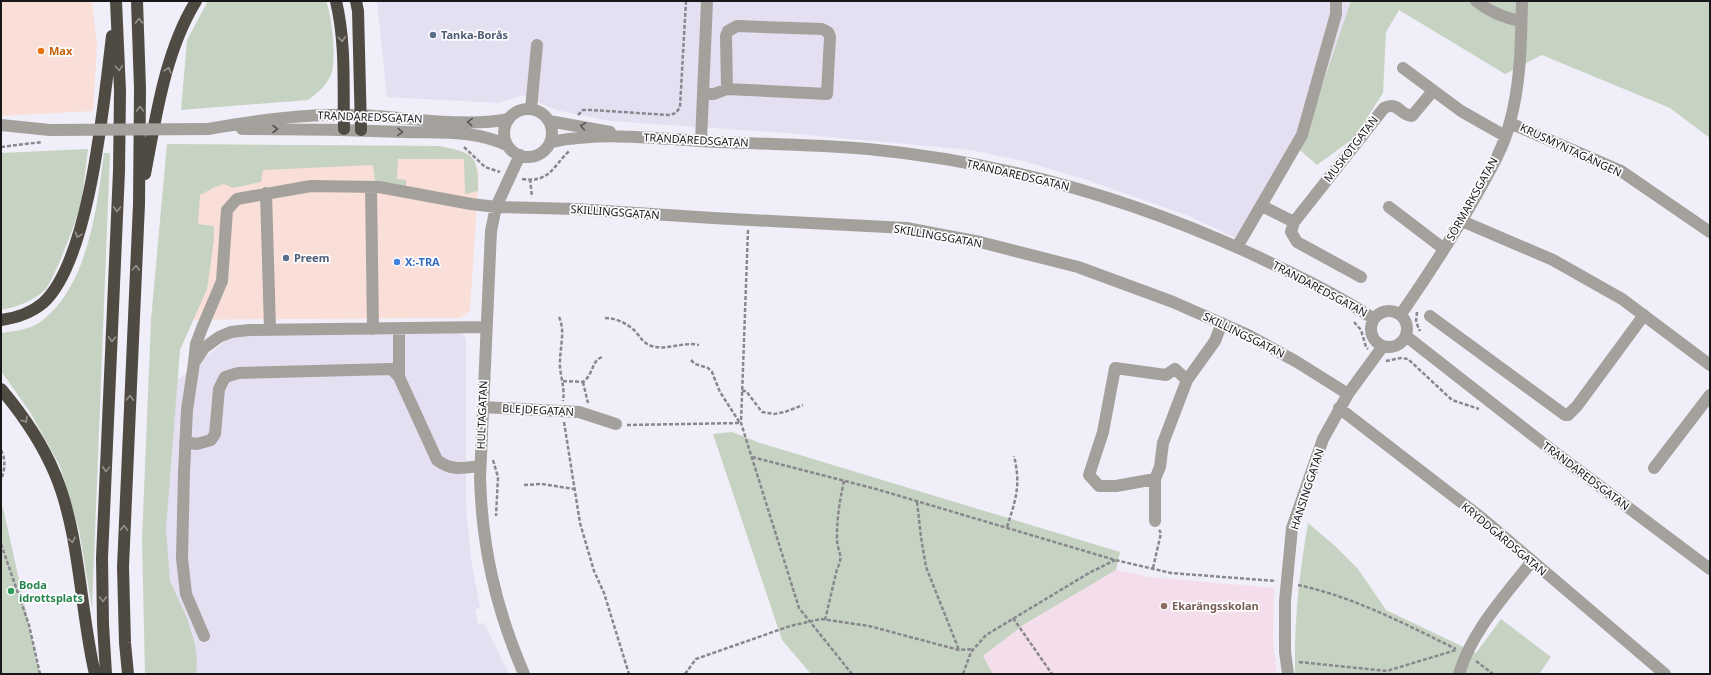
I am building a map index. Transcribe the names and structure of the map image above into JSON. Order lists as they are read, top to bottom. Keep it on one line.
{"streets":{"street":["TRANDAREDSGATAN","MUSKOTGATAN","KRUSMYNTAGÅNGEN","SÖRMARKSGATAN","SKILLINGSGATAN","BLEJDEGATAN","HULTAGATAN","HANSINGGATAN","KRYDDGÅRDSGATAN"]},"crossings":[["TRANDAREDSGATAN","SÖRMARKSGATAN"],["TRANDAREDSGATAN","HULTAGATAN"],["TRANDAREDSGATAN","HANSINGGATAN"],["KRUSMYNTAGÅNGEN","SÖRMARKSGATAN"],["SÖRMARKSGATAN","HANSINGGATAN"],["SKILLINGSGATAN","HULTAGATAN"],["SKILLINGSGATAN","HANSINGGATAN"],["BLEJDEGATAN","HULTAGATAN"],["HANSINGGATAN","KRYDDGÅRDSGATAN"]],"places":["Tanka-Borås","Max","Preem","X:-TRA","Boda idrottsplats","Ekarängsskolan"]}
